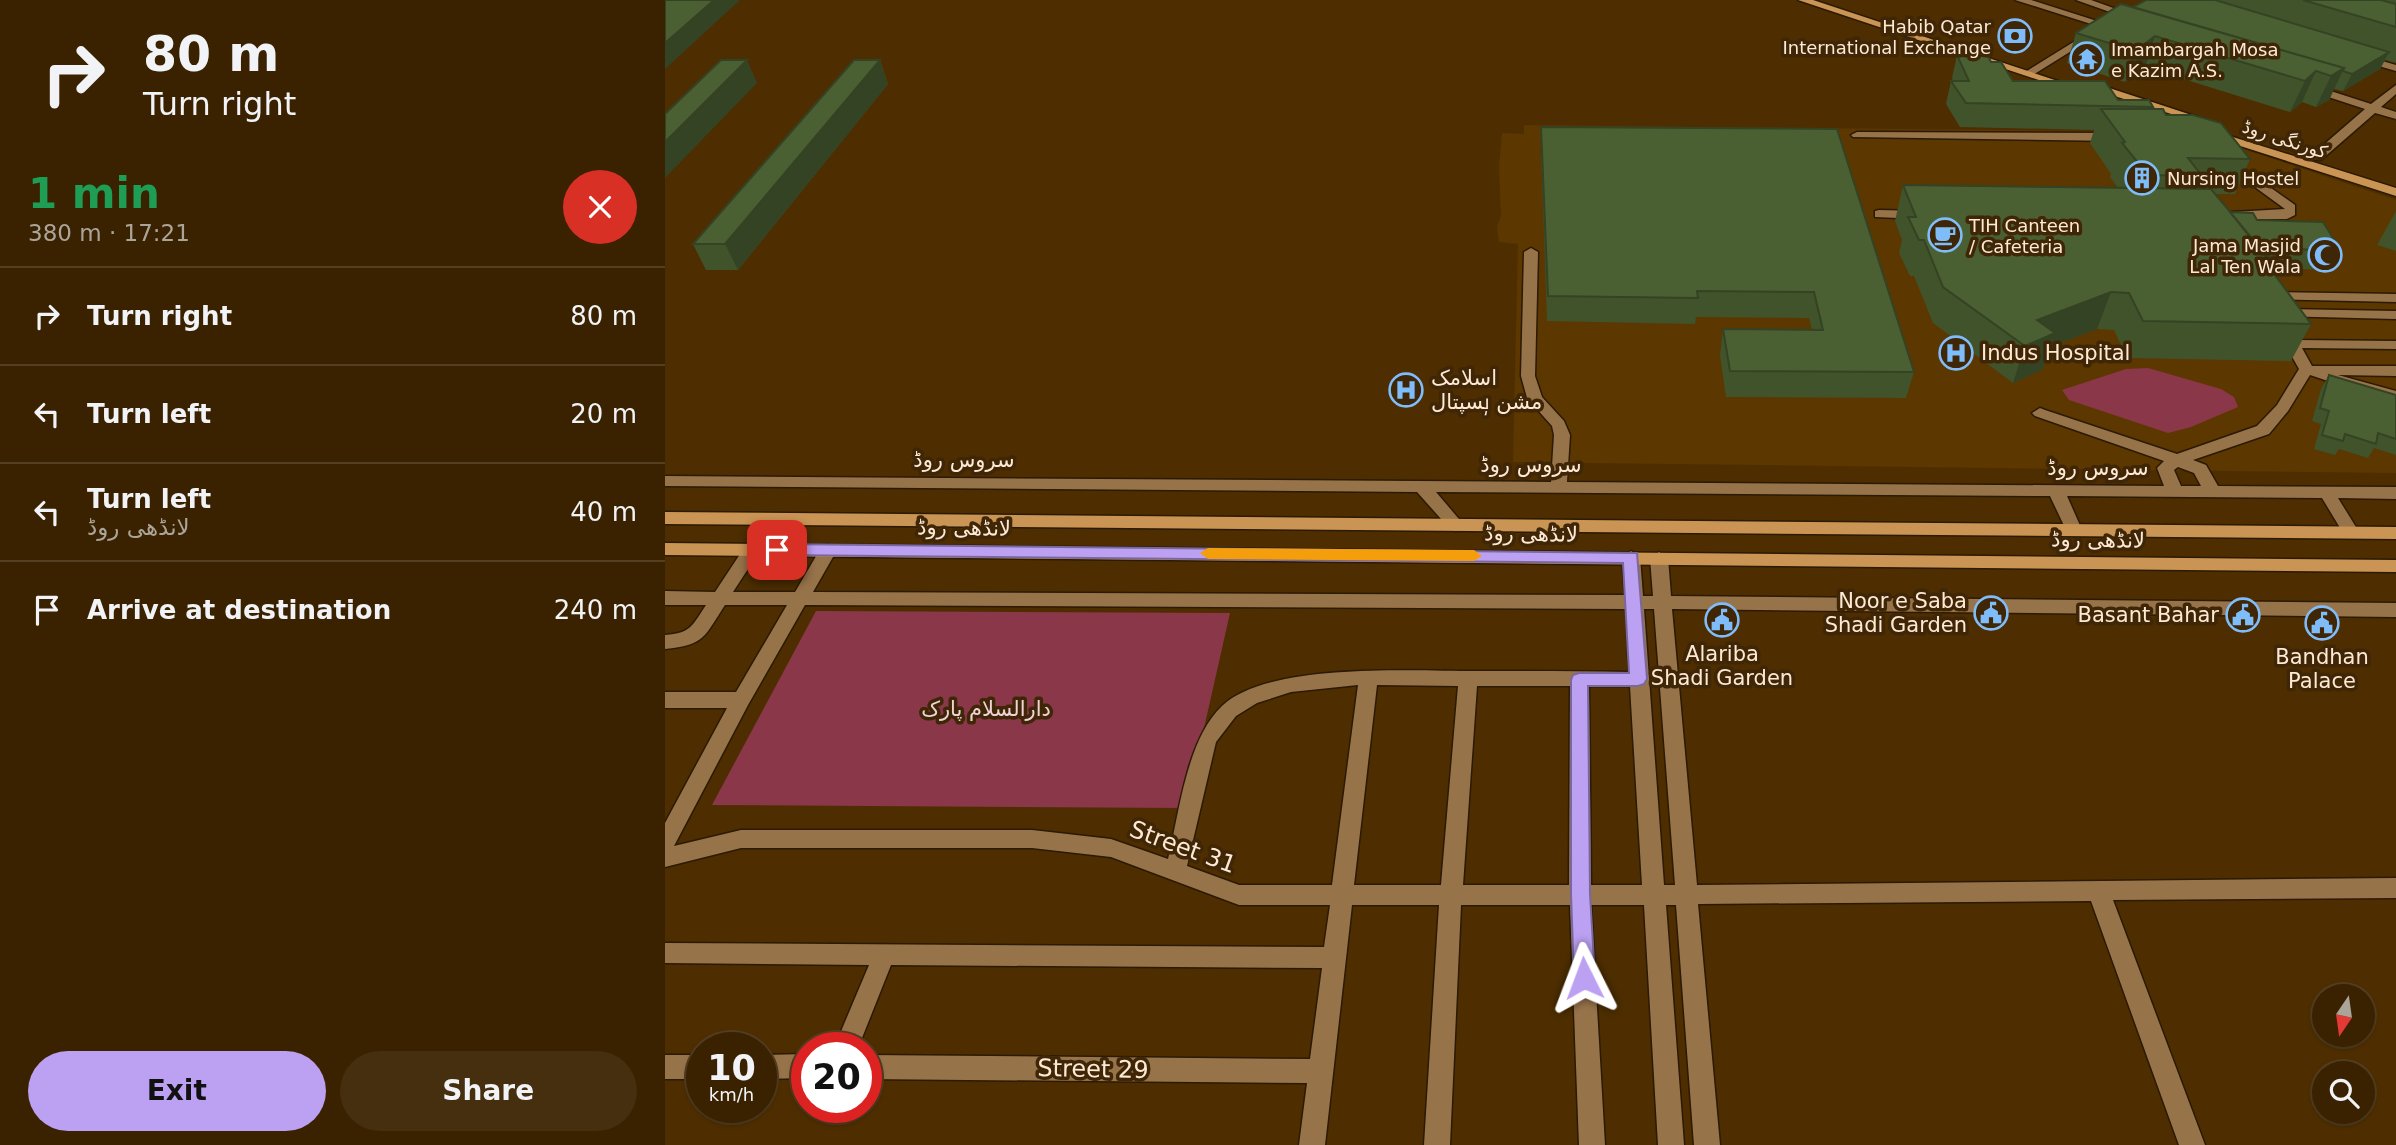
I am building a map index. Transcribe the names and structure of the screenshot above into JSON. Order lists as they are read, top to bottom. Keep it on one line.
{"streets":{"main road":["کورنگی روڈ","لانڈھی روڈ"],"street":["سروس روڈ","Street 31","Street 29"]},"parks":["دارالسلام پارک"],"places":{"bank":["Habib Qatar International Exchange"],"temple":["Imambargah Mosa e Kazim A.S."],"building":["Nursing Hostel"],"cafe":["TIH Canteen / Cafeteria"],"mosque":["Jama Masjid Lal Ten Wala"],"hospital":["Indus Hospital","اسلامک مشن ہسپتال"],"public building":["Noor e Saba Shadi Garden","Basant Bahar","Alariba Shadi Garden","Bandhan Palace"]},"north":"bottom","page":{"turn":["80 m","Turn right"],"heading":["1 min","380 m · 17:21"],"list":[{"name":"Turn right","value":"80 m"},{"name":"Turn left","value":"20 m"},{"name":"Turn left","note":"لانڈھی روڈ","value":"40 m"},{"name":"Arrive at destination","value":"240 m"}],"speed":"10 km/h","limit":"20","buttons":["Exit","Share"]}}
